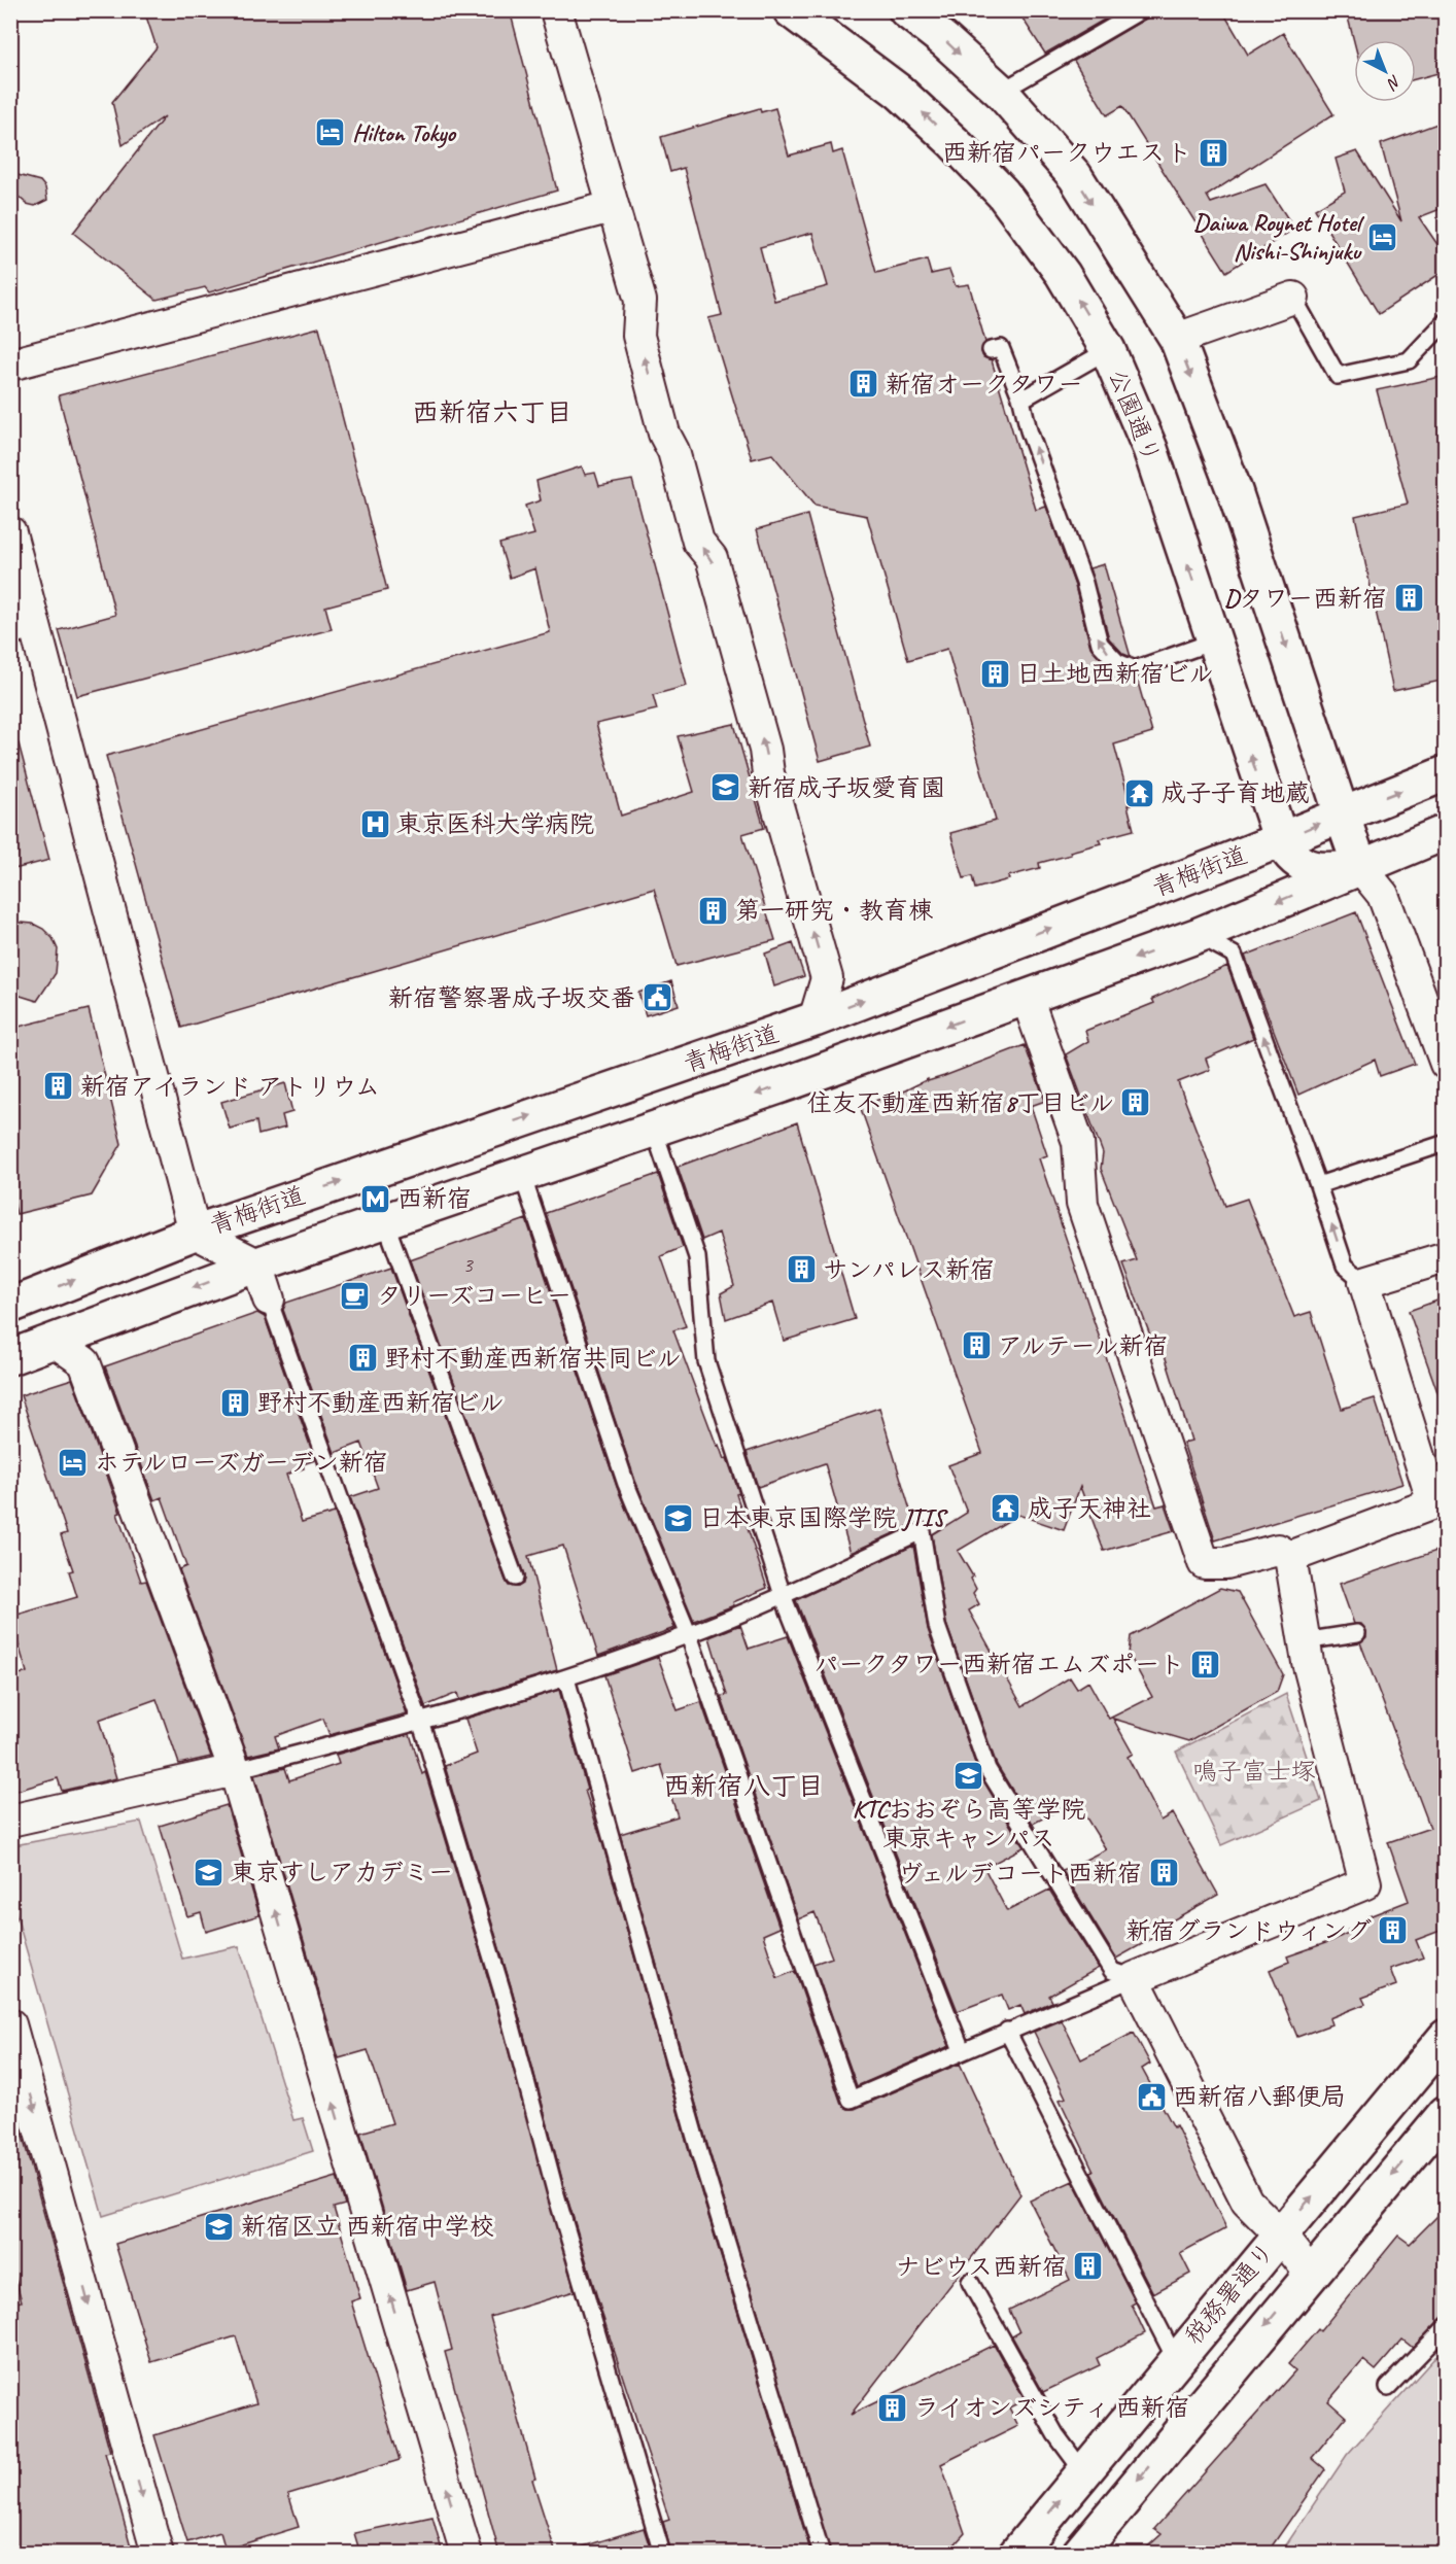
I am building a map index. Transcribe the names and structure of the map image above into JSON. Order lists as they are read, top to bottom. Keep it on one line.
{"streets":{"main road":["公園通り","青梅街道","税務署通り"]},"crossings":[["公園通り","青梅街道"]],"districts":["西新宿六丁目","西新宿八丁目"],"parks":["鳴子富士塚"],"places":{"hotel":["Hilton Tokyo","Daiwa Roynet Hotel Nishi-Shinjuku","ホテルローズガーデン新宿"],"building":["西新宿パークウエスト","新宿オークタワー","Dタワー西新宿","日土地西新宿ビル","第一研究・教育棟","新宿アイランド アトリウム","住友不動産西新宿8丁目ビル","サンパレス新宿","アルテール新宿","野村不動産西新宿共同ビル","野村不動産西新宿ビル","パークタワー西新宿エムズポート","ヴェルデコート西新宿","新宿グランドウィング","ナビウス西新宿","ライオンズシティ 西新宿"],"school or university":["新宿成子坂愛育園","日本東京国際学院 JTIS","KTCおおぞら高等学院 東京キャンパス","東京すしアカデミー","新宿区立 西新宿中学校"],"temple":["成子子育地蔵","成子天神社"],"hospital":["東京医科大学病院"],"public building":["新宿警察署成子坂交番","西新宿八郵便局"],"metro station":["西新宿"],"cafe":["タリーズコーヒー"]},"house_numbers":["3"],"north":"bottom right"}
